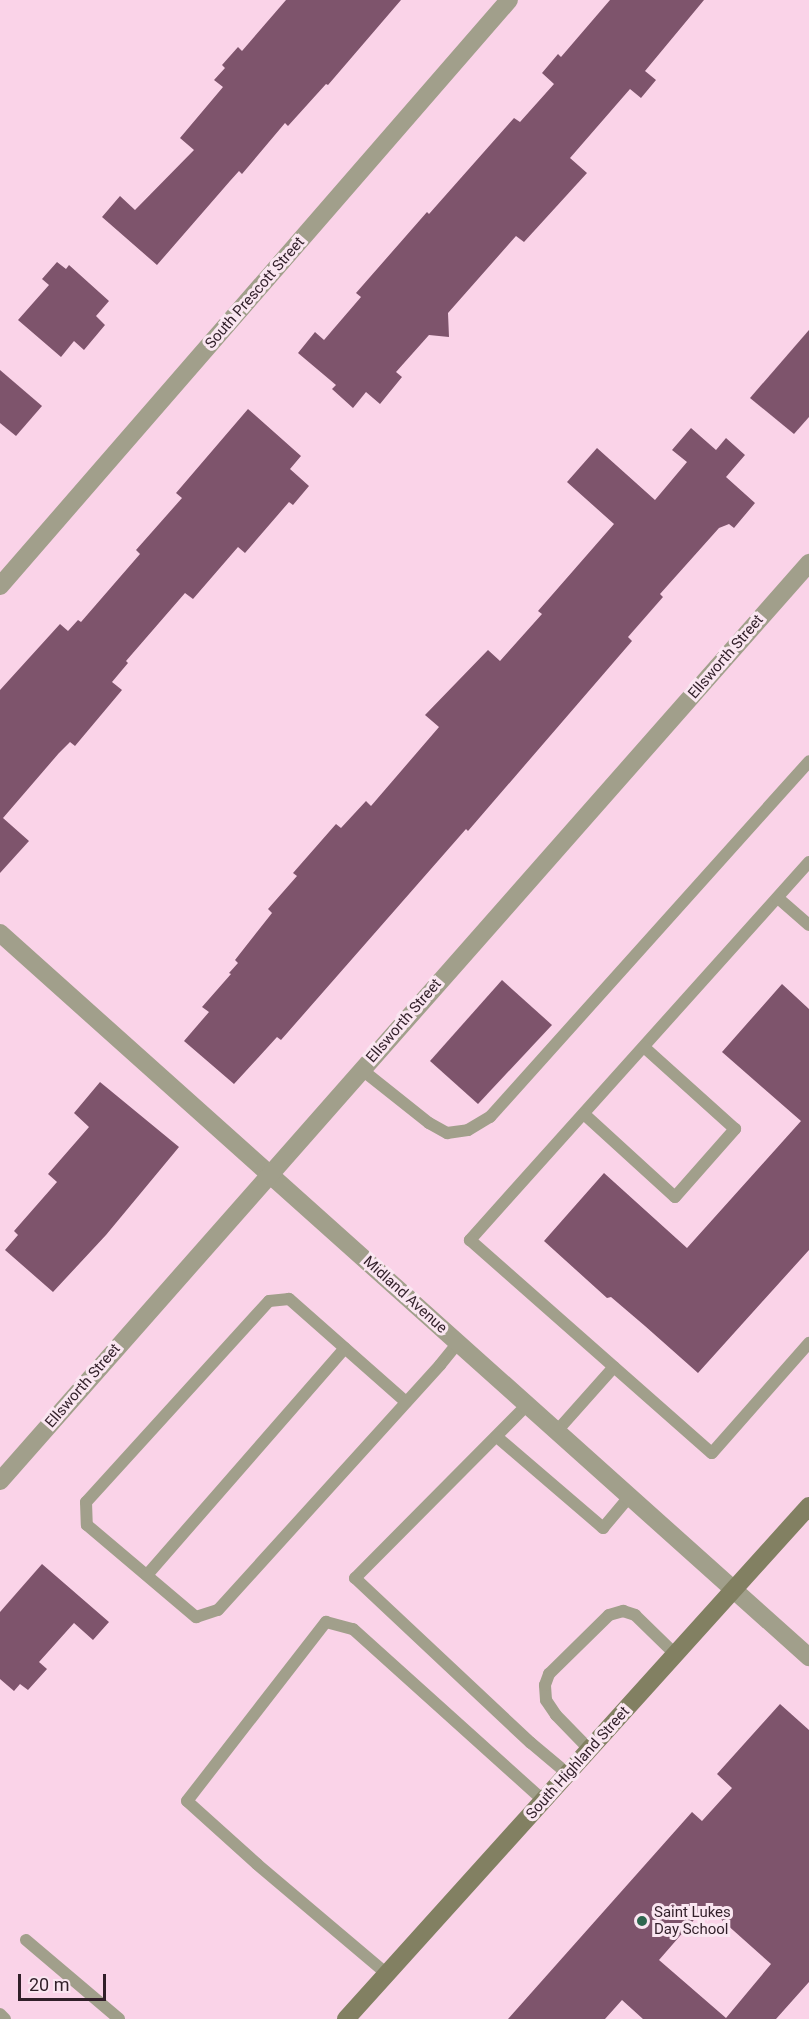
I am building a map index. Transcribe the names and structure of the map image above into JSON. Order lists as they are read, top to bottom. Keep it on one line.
{"streets":{"main road":["South Highland Street"],"street":["South Prescott Street","Ellsworth Street","Midland Avenue"]},"crossings":[["Ellsworth Street","Midland Avenue"],["Midland Avenue","South Highland Street"]],"places":["Saint Lukes Day School"],"scale_bar":"20 m"}
